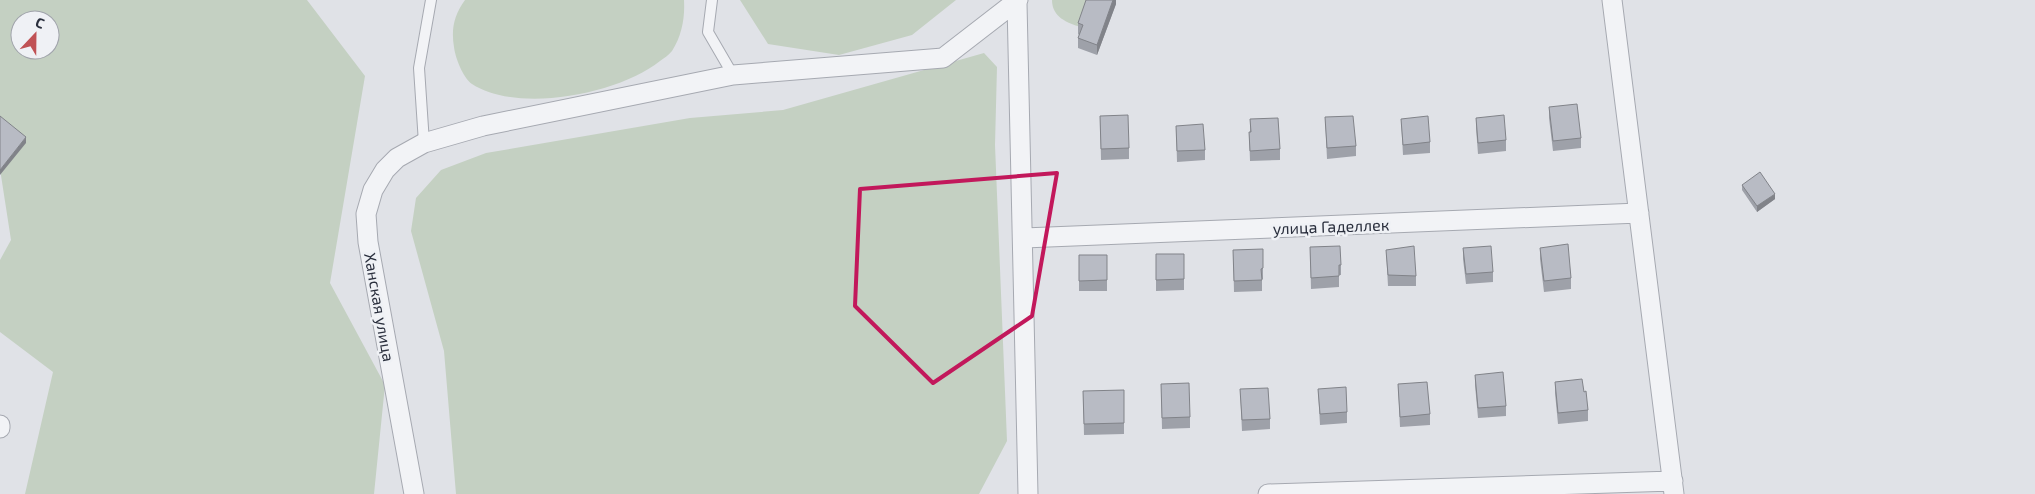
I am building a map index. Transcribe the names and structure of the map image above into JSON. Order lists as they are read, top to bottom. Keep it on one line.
{"streets":{"street":["улица Гаделлек","Ханская улица"]},"north":"top"}
